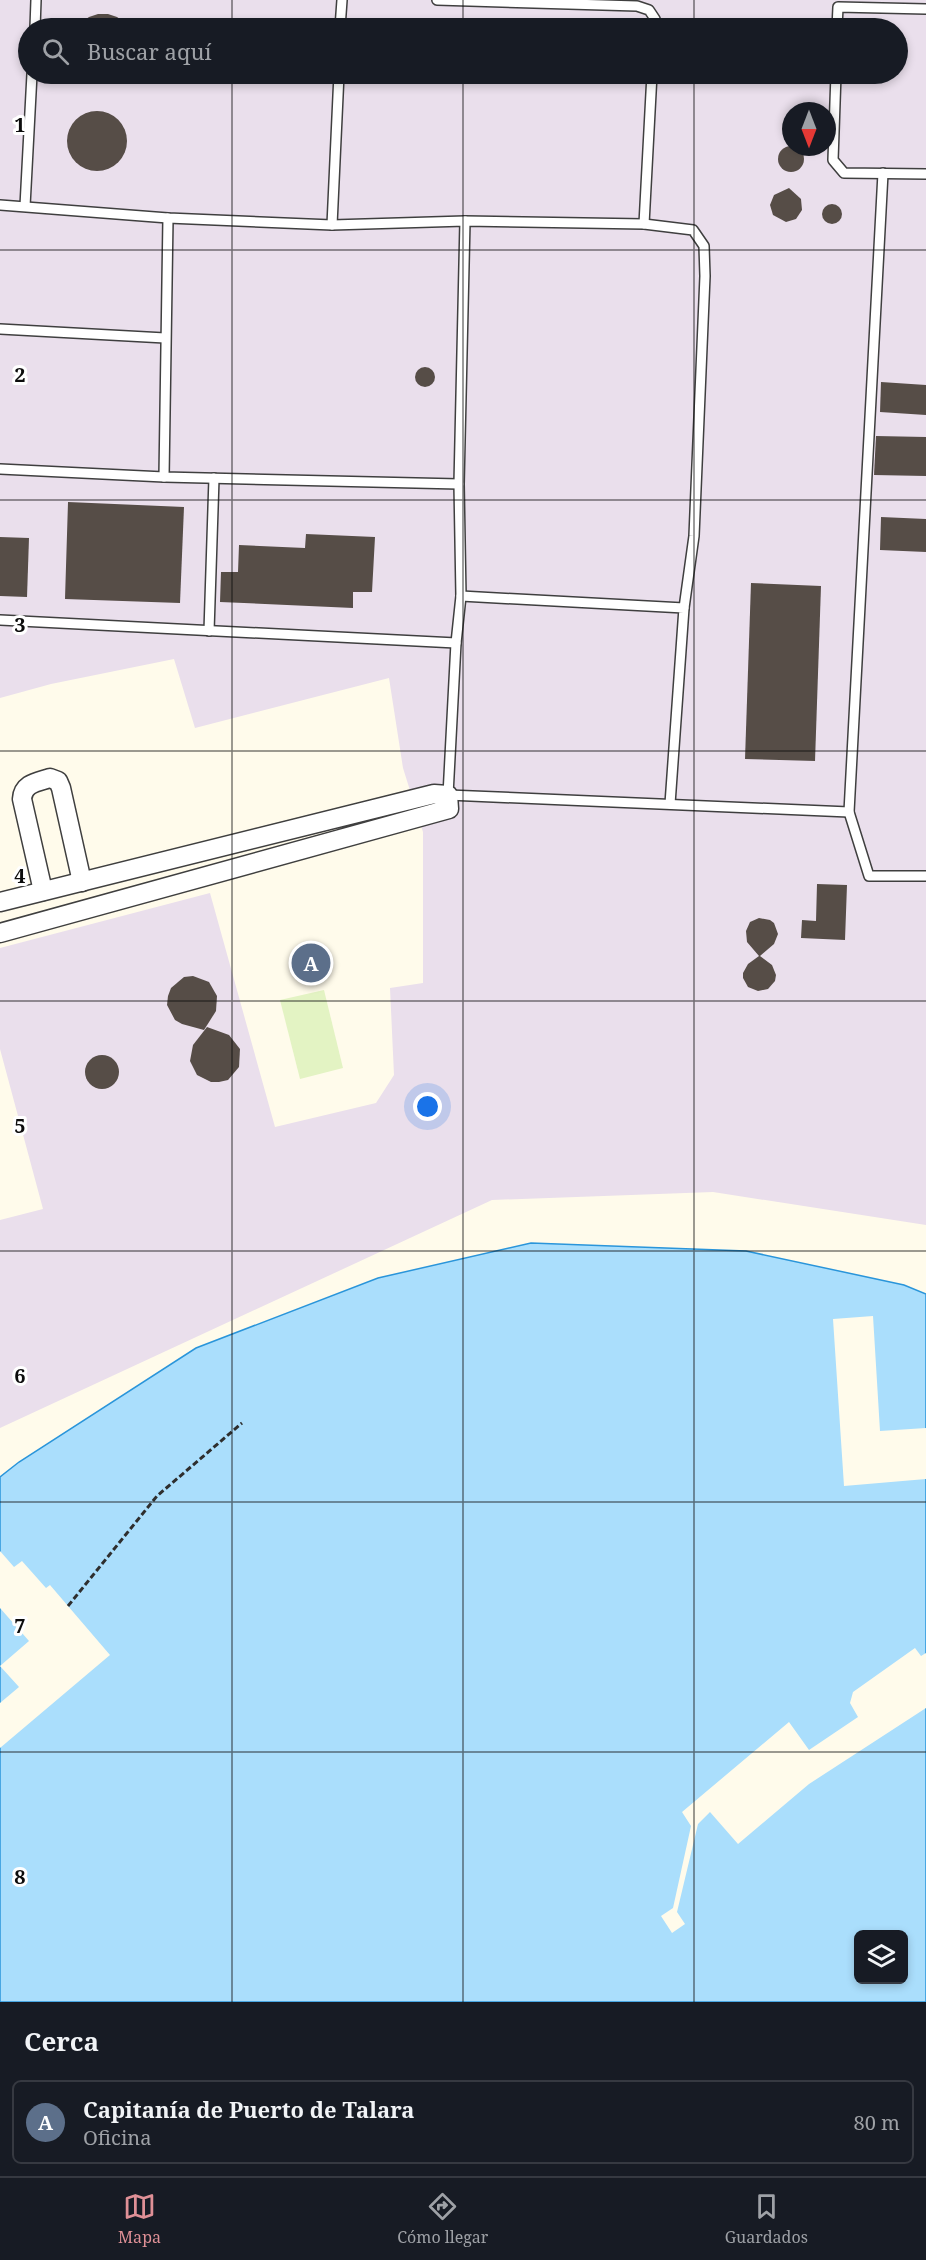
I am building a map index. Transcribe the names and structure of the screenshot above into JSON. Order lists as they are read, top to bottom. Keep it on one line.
{"north":"bottom","page":{"search":"Buscar aquí","pins":"A","heading":"Cerca","list":[{"mark":"A","name":"Capitanía de Puerto de Talara","note":"Oficina","value":"80 m"}],"nav":["Mapa","Cómo llegar","Guardados"]},"grid":{"rows":["1","2","3","4","5","6","7","8"]}}
